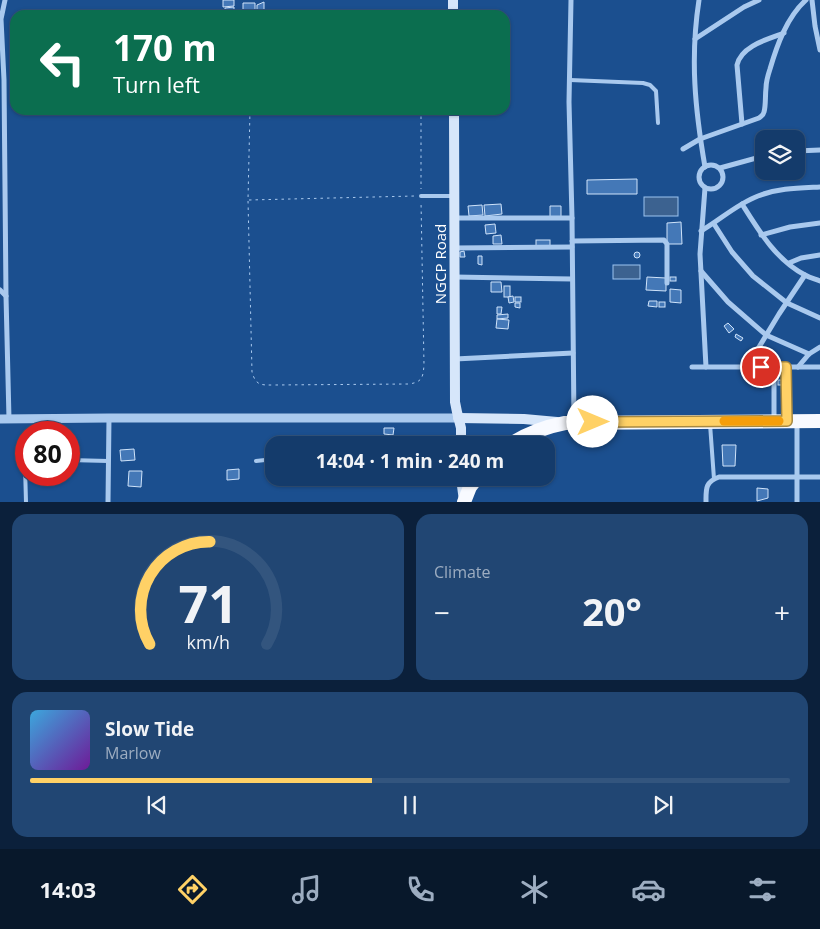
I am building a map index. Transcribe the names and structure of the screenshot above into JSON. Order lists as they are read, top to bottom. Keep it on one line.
{"streets":{"main road":["NGCP Road"]},"page":{"turn":["170 m","Turn left"],"limit":"80","trip":"14:04 · 1 min · 240 m","tile":"Climate","heat":["−","20°","+"],"song":["Slow Tide","Marlow"],"tabs":"14:03","gauge":["71","km/h"]}}
